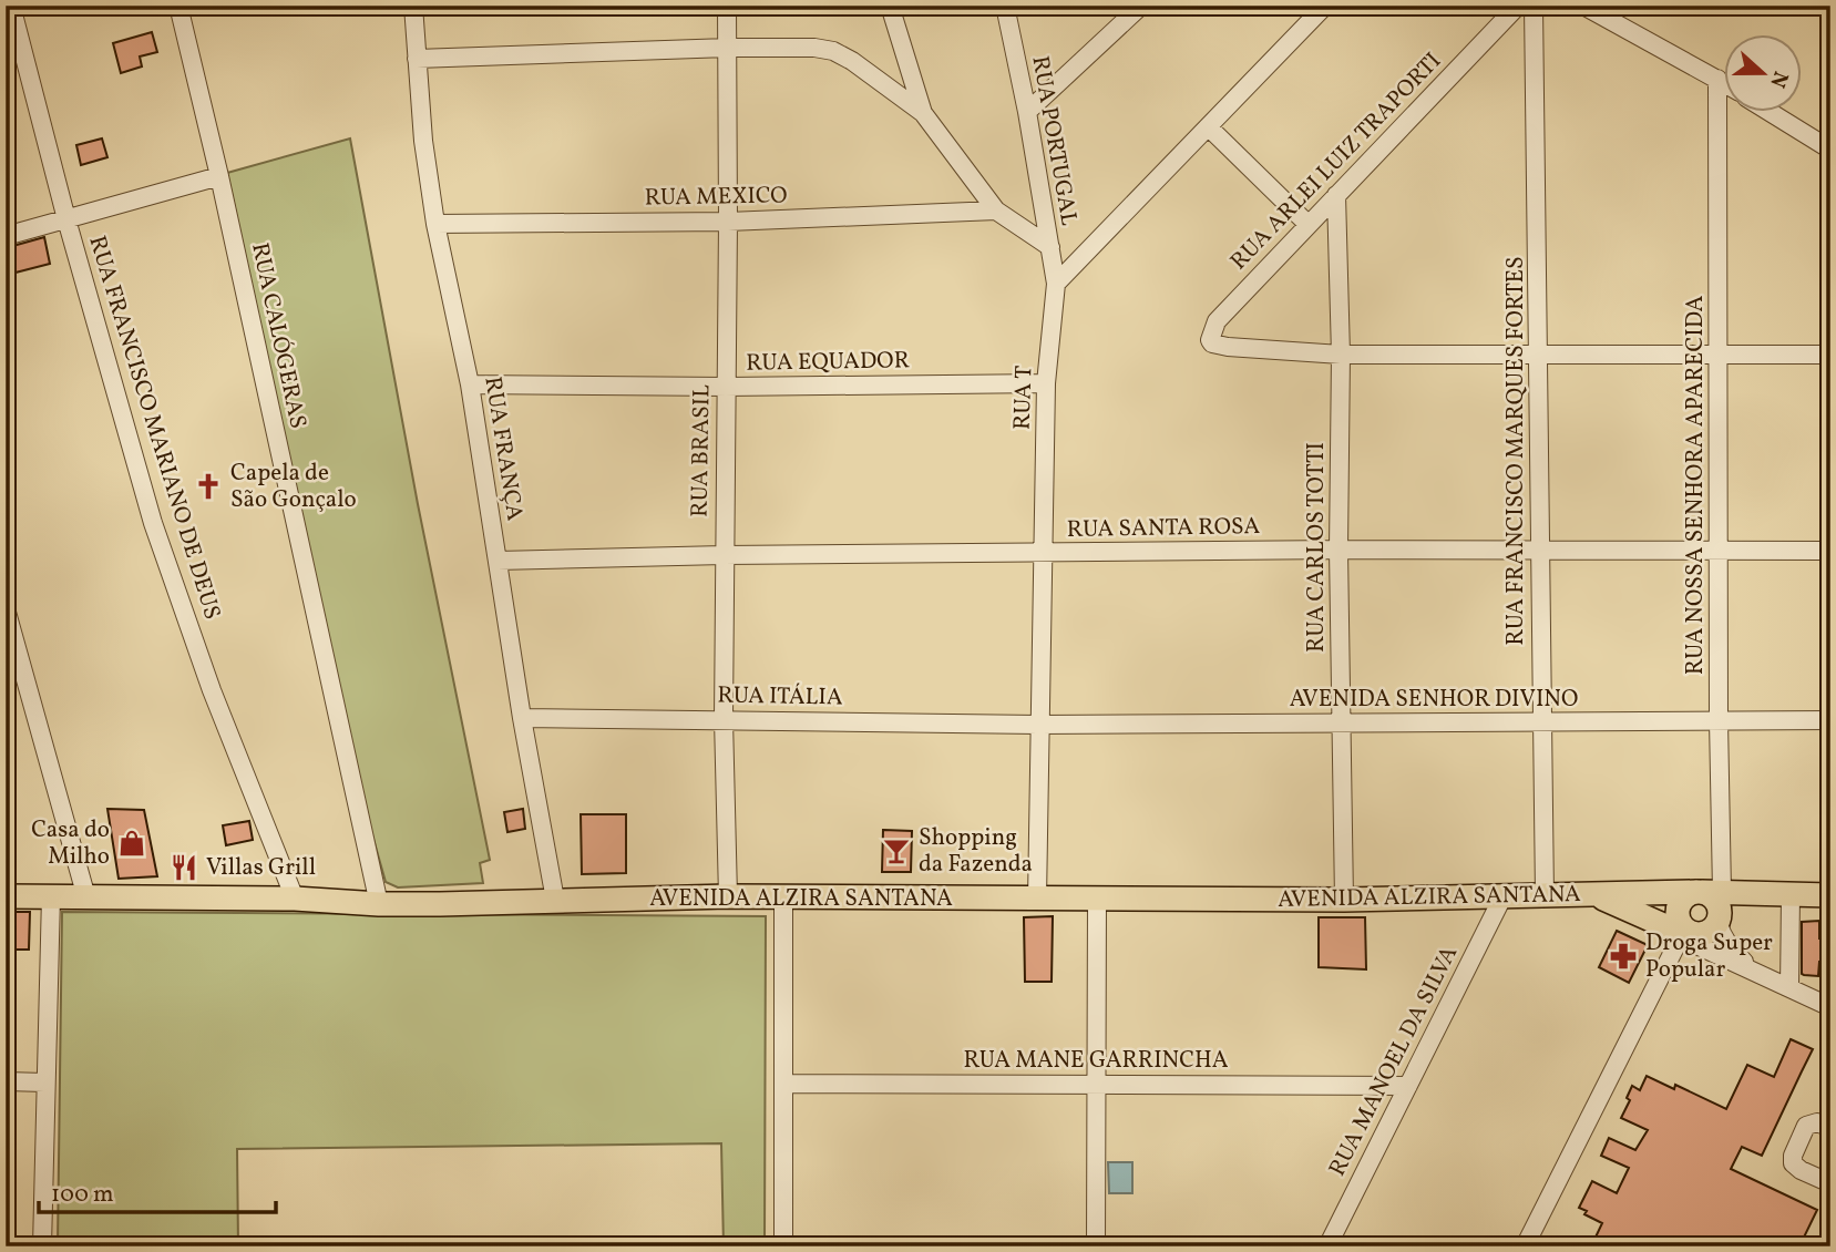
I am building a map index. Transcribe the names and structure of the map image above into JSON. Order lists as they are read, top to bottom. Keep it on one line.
{"streets":{"main road":["AVENIDA ALZIRA SANTANA"],"street":["RUA PORTUGAL","RUA ARLEI LUIZ TRAPORTI","RUA MEXICO","RUA CALÓGERAS","RUA EQUADOR","RUA T","RUA FRANCISCO MARIANO DE DEUS","RUA FRANÇA","RUA BRASIL","RUA FRANCISCO MARQUES FORTES","RUA NOSSA SENHORA APARECIDA","RUA SANTA ROSA","RUA CARLOS TOTTI","RUA ITÁLIA","AVENIDA SENHOR DIVINO","RUA MANE GARRINCHA","RUA MANOEL DA SILVA"]},"crossings":[["RUA PORTUGAL","RUA T"],["RUA ARLEI LUIZ TRAPORTI","RUA CARLOS TOTTI"],["RUA MEXICO","RUA FRANÇA"],["RUA MEXICO","RUA BRASIL"],["RUA CALÓGERAS","AVENIDA ALZIRA SANTANA"],["RUA EQUADOR","RUA T"],["RUA EQUADOR","RUA FRANÇA"],["RUA EQUADOR","RUA BRASIL"],["RUA T","RUA SANTA ROSA"],["RUA T","RUA ITÁLIA"],["RUA T","AVENIDA SENHOR DIVINO"],["RUA T","AVENIDA ALZIRA SANTANA"],["RUA FRANCISCO MARIANO DE DEUS","AVENIDA ALZIRA SANTANA"],["RUA FRANÇA","RUA SANTA ROSA"],["RUA FRANÇA","RUA ITÁLIA"],["RUA FRANÇA","AVENIDA ALZIRA SANTANA"],["RUA BRASIL","RUA SANTA ROSA"],["RUA BRASIL","RUA ITÁLIA"],["RUA BRASIL","AVENIDA ALZIRA SANTANA"],["RUA FRANCISCO MARQUES FORTES","RUA SANTA ROSA"],["RUA FRANCISCO MARQUES FORTES","AVENIDA SENHOR DIVINO"],["RUA FRANCISCO MARQUES FORTES","AVENIDA ALZIRA SANTANA"],["RUA NOSSA SENHORA APARECIDA","RUA SANTA ROSA"],["RUA NOSSA SENHORA APARECIDA","AVENIDA SENHOR DIVINO"],["RUA NOSSA SENHORA APARECIDA","AVENIDA ALZIRA SANTANA"],["RUA SANTA ROSA","RUA CARLOS TOTTI"],["RUA CARLOS TOTTI","AVENIDA SENHOR DIVINO"],["RUA CARLOS TOTTI","AVENIDA ALZIRA SANTANA"],["RUA ITÁLIA","AVENIDA SENHOR DIVINO"],["AVENIDA ALZIRA SANTANA","RUA MANOEL DA SILVA"],["RUA MANE GARRINCHA","RUA MANOEL DA SILVA"]],"places":{"church":["Capela de São Gonçalo"],"shop":["Casa do Milho"],"bar":["Shopping da Fazenda"],"restaurant":["Villas Grill"],"pharmacy":["Droga Super Popular"]},"scale_bar":"100 m","north":"right"}
